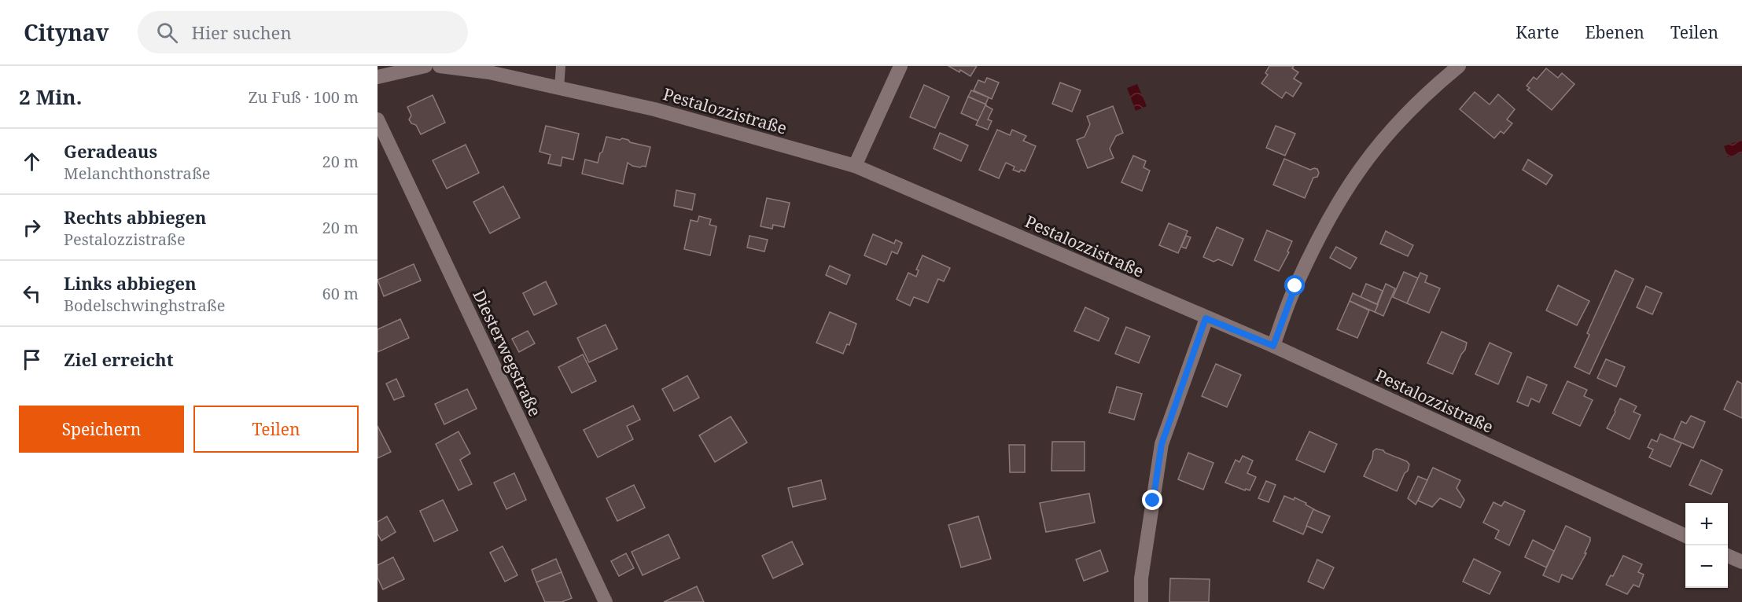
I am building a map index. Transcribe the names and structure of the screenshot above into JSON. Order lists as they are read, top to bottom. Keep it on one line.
{"streets":{"street":["Pestalozzistraße","Diesterwegstraße"]},"page":{"header":"Citynav","search":"Hier suchen","nav":["Karte","Ebenen","Teilen"],"heading":["2 Min.","Zu Fuß · 100 m"],"list":[["Geradeaus","Melanchthonstraße","20 m"],["Rechts abbiegen","Pestalozzistraße","20 m"],["Links abbiegen","Bodelschwinghstraße","60 m"],"Ziel erreicht"],"buttons":["Speichern","Teilen"],"map_buttons":["+","−"]}}
